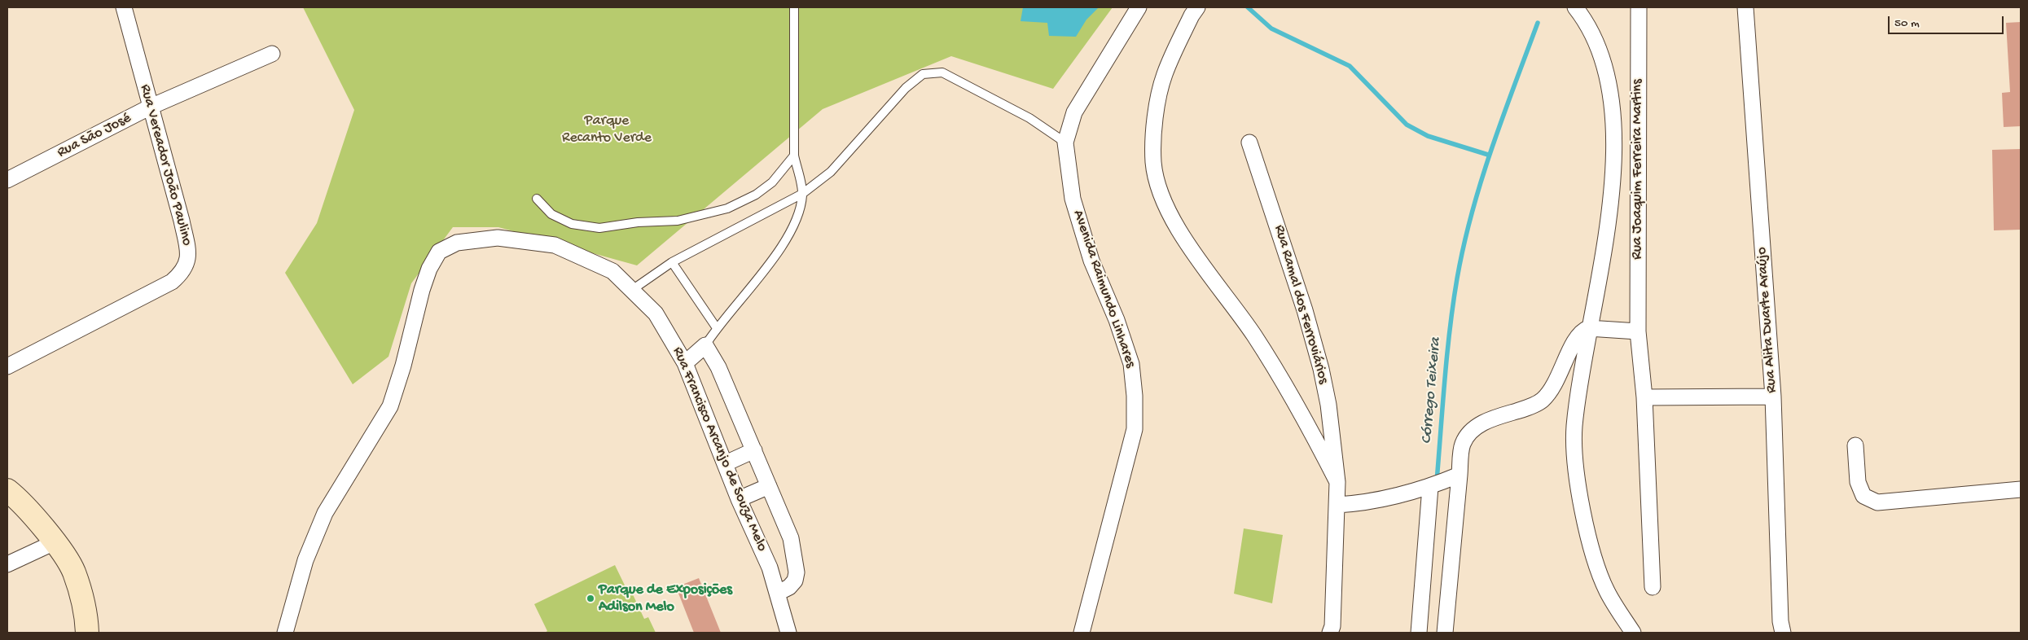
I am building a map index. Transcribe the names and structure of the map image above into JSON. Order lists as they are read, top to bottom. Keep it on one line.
{"streets":{"street":["Rua São José","Rua Vereador João Paulino","Rua Joaquim Ferreira Martins","Avenida Raimundo Linhares","Rua Ramal dos Ferroviários","Rua Alita Duarte Araújo","Rua Francisco Arcanjo de Souza Melo"]},"crossings":[["Rua São José","Rua Vereador João Paulino"]],"water":["Córrego Teixeira"],"parks":["Parque Recanto Verde"],"places":["Parque de Exposições Adilson Melo"],"scale_bar":"50 m"}
